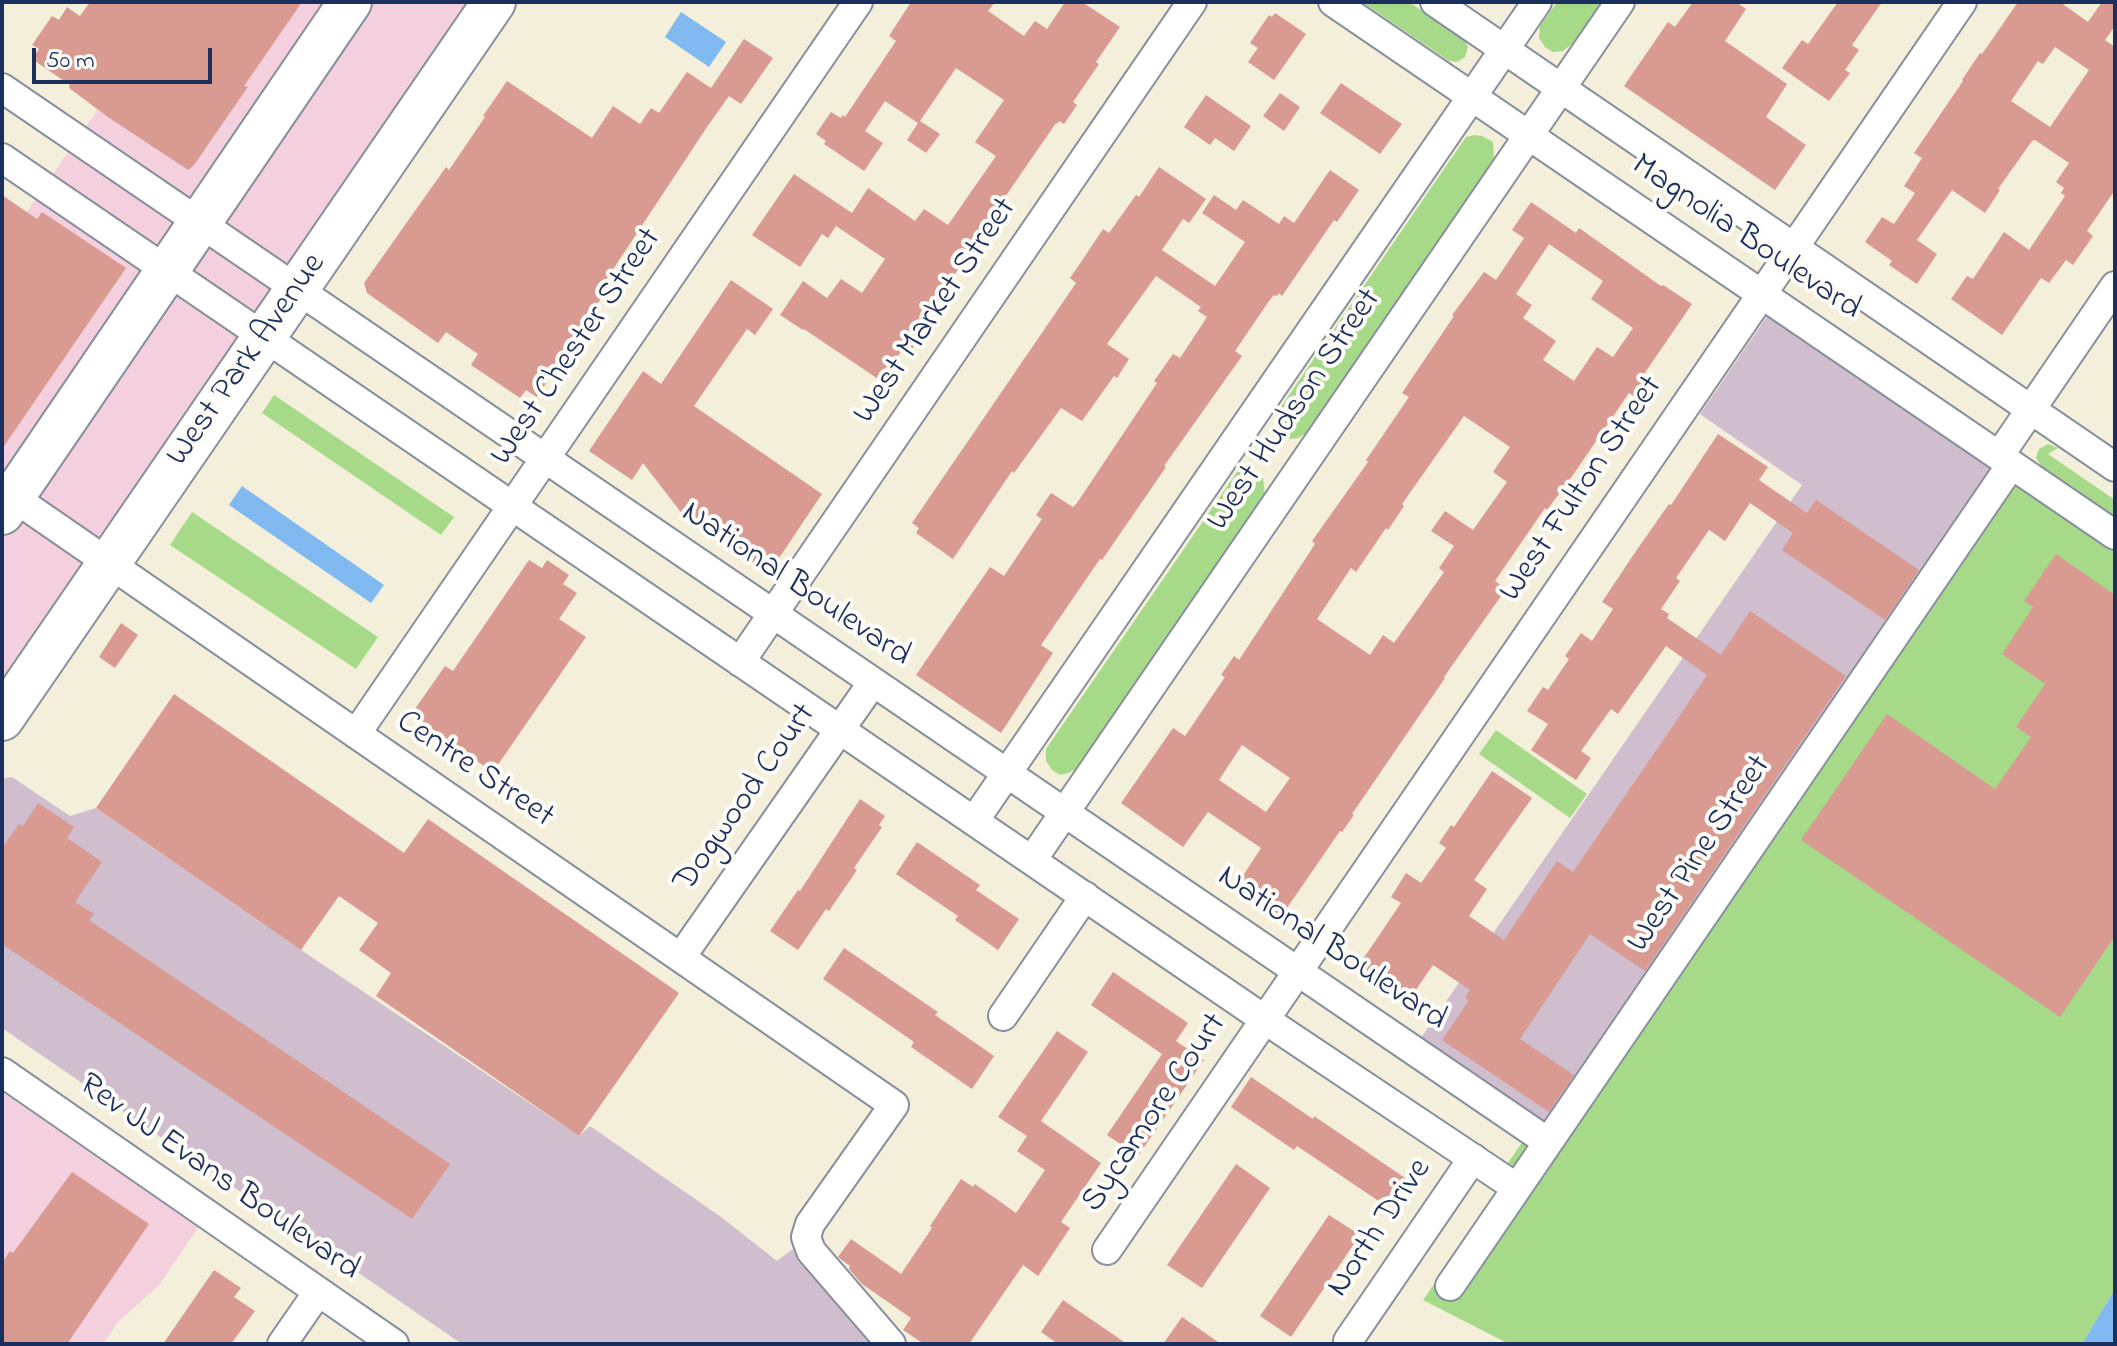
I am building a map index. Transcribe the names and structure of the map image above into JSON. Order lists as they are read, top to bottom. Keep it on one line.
{"streets":{"highway":["West Park Avenue"],"street":["Magnolia Boulevard","West Market Street","West Chester Street","West Hudson Street","West Fulton Street","National Boulevard","Centre Street","Dogwood Court","West Pine Street","Sycamore Court","Rev JJ Evans Boulevard","North Drive"]},"crossings":[["Magnolia Boulevard","West Hudson Street"],["Magnolia Boulevard","West Fulton Street"],["Magnolia Boulevard","West Pine Street"],["West Market Street","National Boulevard"],["West Chester Street","National Boulevard"],["West Chester Street","Centre Street"],["West Park Avenue","National Boulevard"],["West Park Avenue","Centre Street"],["West Hudson Street","National Boulevard"],["West Fulton Street","National Boulevard"],["West Fulton Street","Sycamore Court"],["National Boulevard","Dogwood Court"],["National Boulevard","West Pine Street"],["Centre Street","Dogwood Court"]],"scale_bar":"50 m"}
